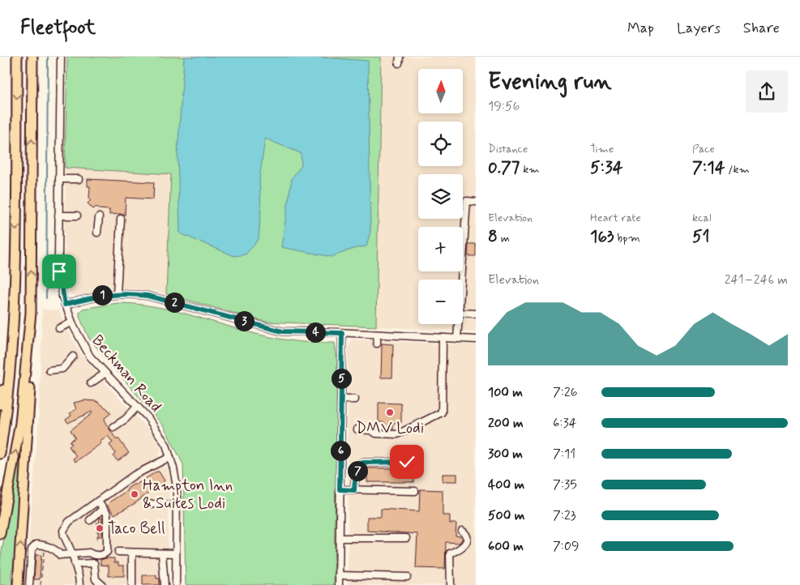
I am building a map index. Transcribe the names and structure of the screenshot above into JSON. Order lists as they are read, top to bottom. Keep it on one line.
{"streets":{"street":["Beckman Road"]},"places":["DMV Lodi","Hampton Inn & Suites Lodi","Taco Bell"],"north":"top","page":{"header":"Fleetfoot","nav":["Map","Layers","Share"],"heading":["Evening run","19:56"],"map_buttons":["+","−"],"stats":[["Distance","0.77 km"],["Time","5:34"],["Pace","7:14 /km"],["Elevation","8 m"],["Heart rate","163 bpm"],["kcal","51"]],"chart":["Elevation","241–246 m"],"pins":["1","2","3","4","5","6","7"],"list":[{"name":"100 m","note":"7:26"},{"name":"200 m","note":"6:34"},{"name":"300 m","note":"7:11"},{"name":"400 m","note":"7:35"},{"name":"500 m","note":"7:23"},{"name":"600 m","note":"7:09"}]}}
